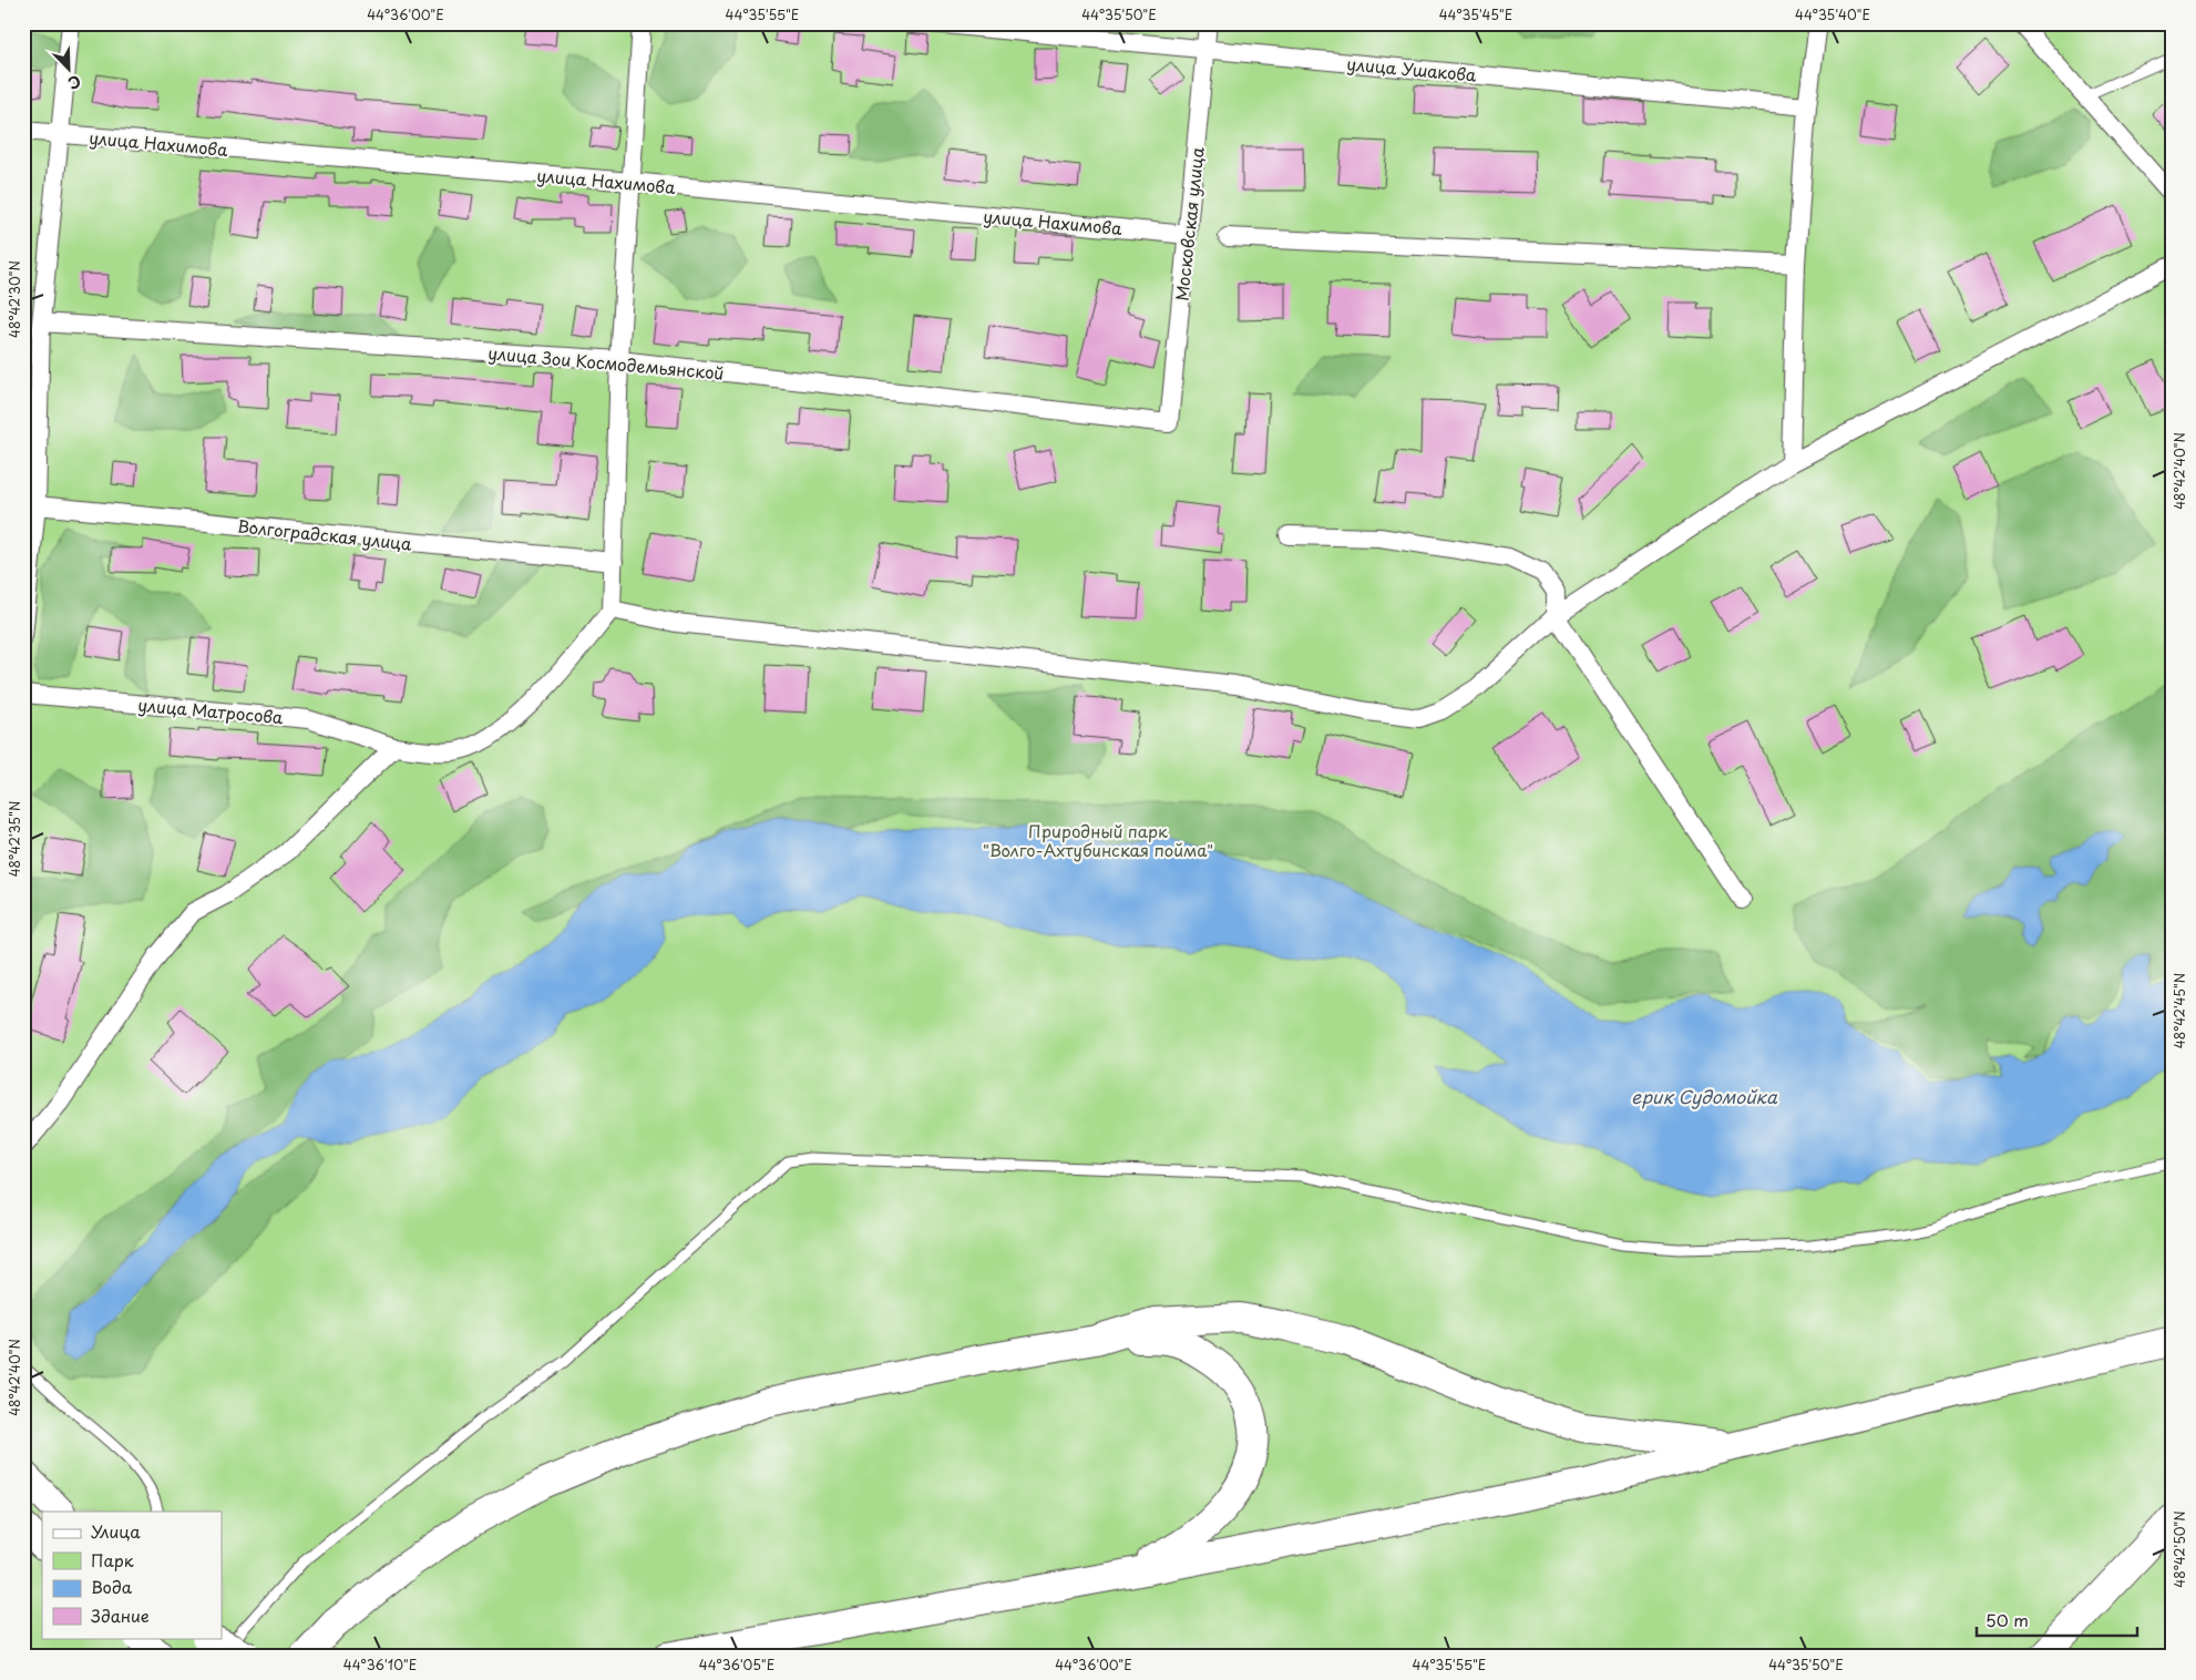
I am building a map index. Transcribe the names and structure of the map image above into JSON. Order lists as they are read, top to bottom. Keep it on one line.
{"streets":{"street":["улица Ушакова","улица Нахимова","Московская улица","улица Зои Космодемьянской","Волгоградская улица","улица Матросова"]},"crossings":[["улица Ушакова","Московская улица"],["улица Нахимова","Московская улица"],["Московская улица","улица Зои Космодемьянской"]],"water":["ерик Судомойка"],"parks":["Природный парк \"Волго-Ахтубинская пойма\""],"legend":["Улица","Парк","Вода","Здание"],"scale_bar":"50 m","north":"bottom right","coordinates":["44°36'00\"E","44°35'55\"E","44°35'50\"E","44°35'45\"E","44°35'40\"E","48°42'30\"N","48°42'40\"N","48°42'35\"N","48°42'45\"N","48°42'50\"N","44°36'10\"E","44°36'05\"E"]}
